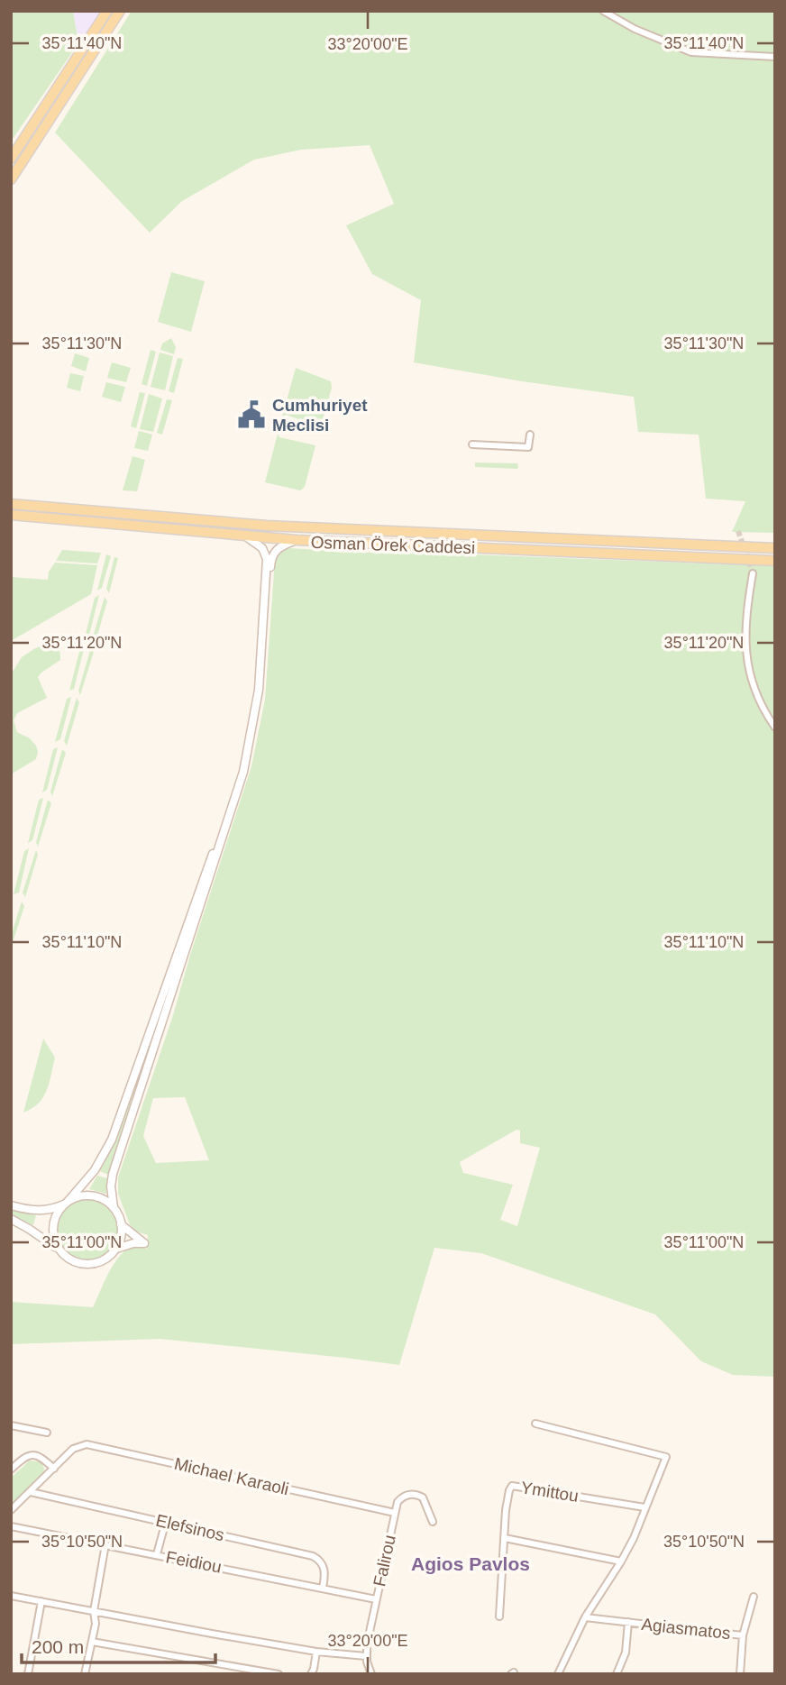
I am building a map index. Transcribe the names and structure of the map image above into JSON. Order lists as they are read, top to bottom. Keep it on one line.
{"streets":{"main road":["Osman Örek Caddesi"],"street":["Michael Karaoli","Ymittou","Elefsinos","Falirou","Feidiou","Agiasmatos"]},"crossings":[["Michael Karaoli","Falirou"],["Elefsinos","Feidiou"],["Falirou","Feidiou"]],"districts":["Agios Pavlos"],"places":{"public building":["Cumhuriyet Meclisi"]},"scale_bar":"200 m","coordinates":["35°11'40\"N","33°20'00\"E","35°11'30\"N","35°11'20\"N","35°11'10\"N","35°11'00\"N","35°10'50\"N"]}
